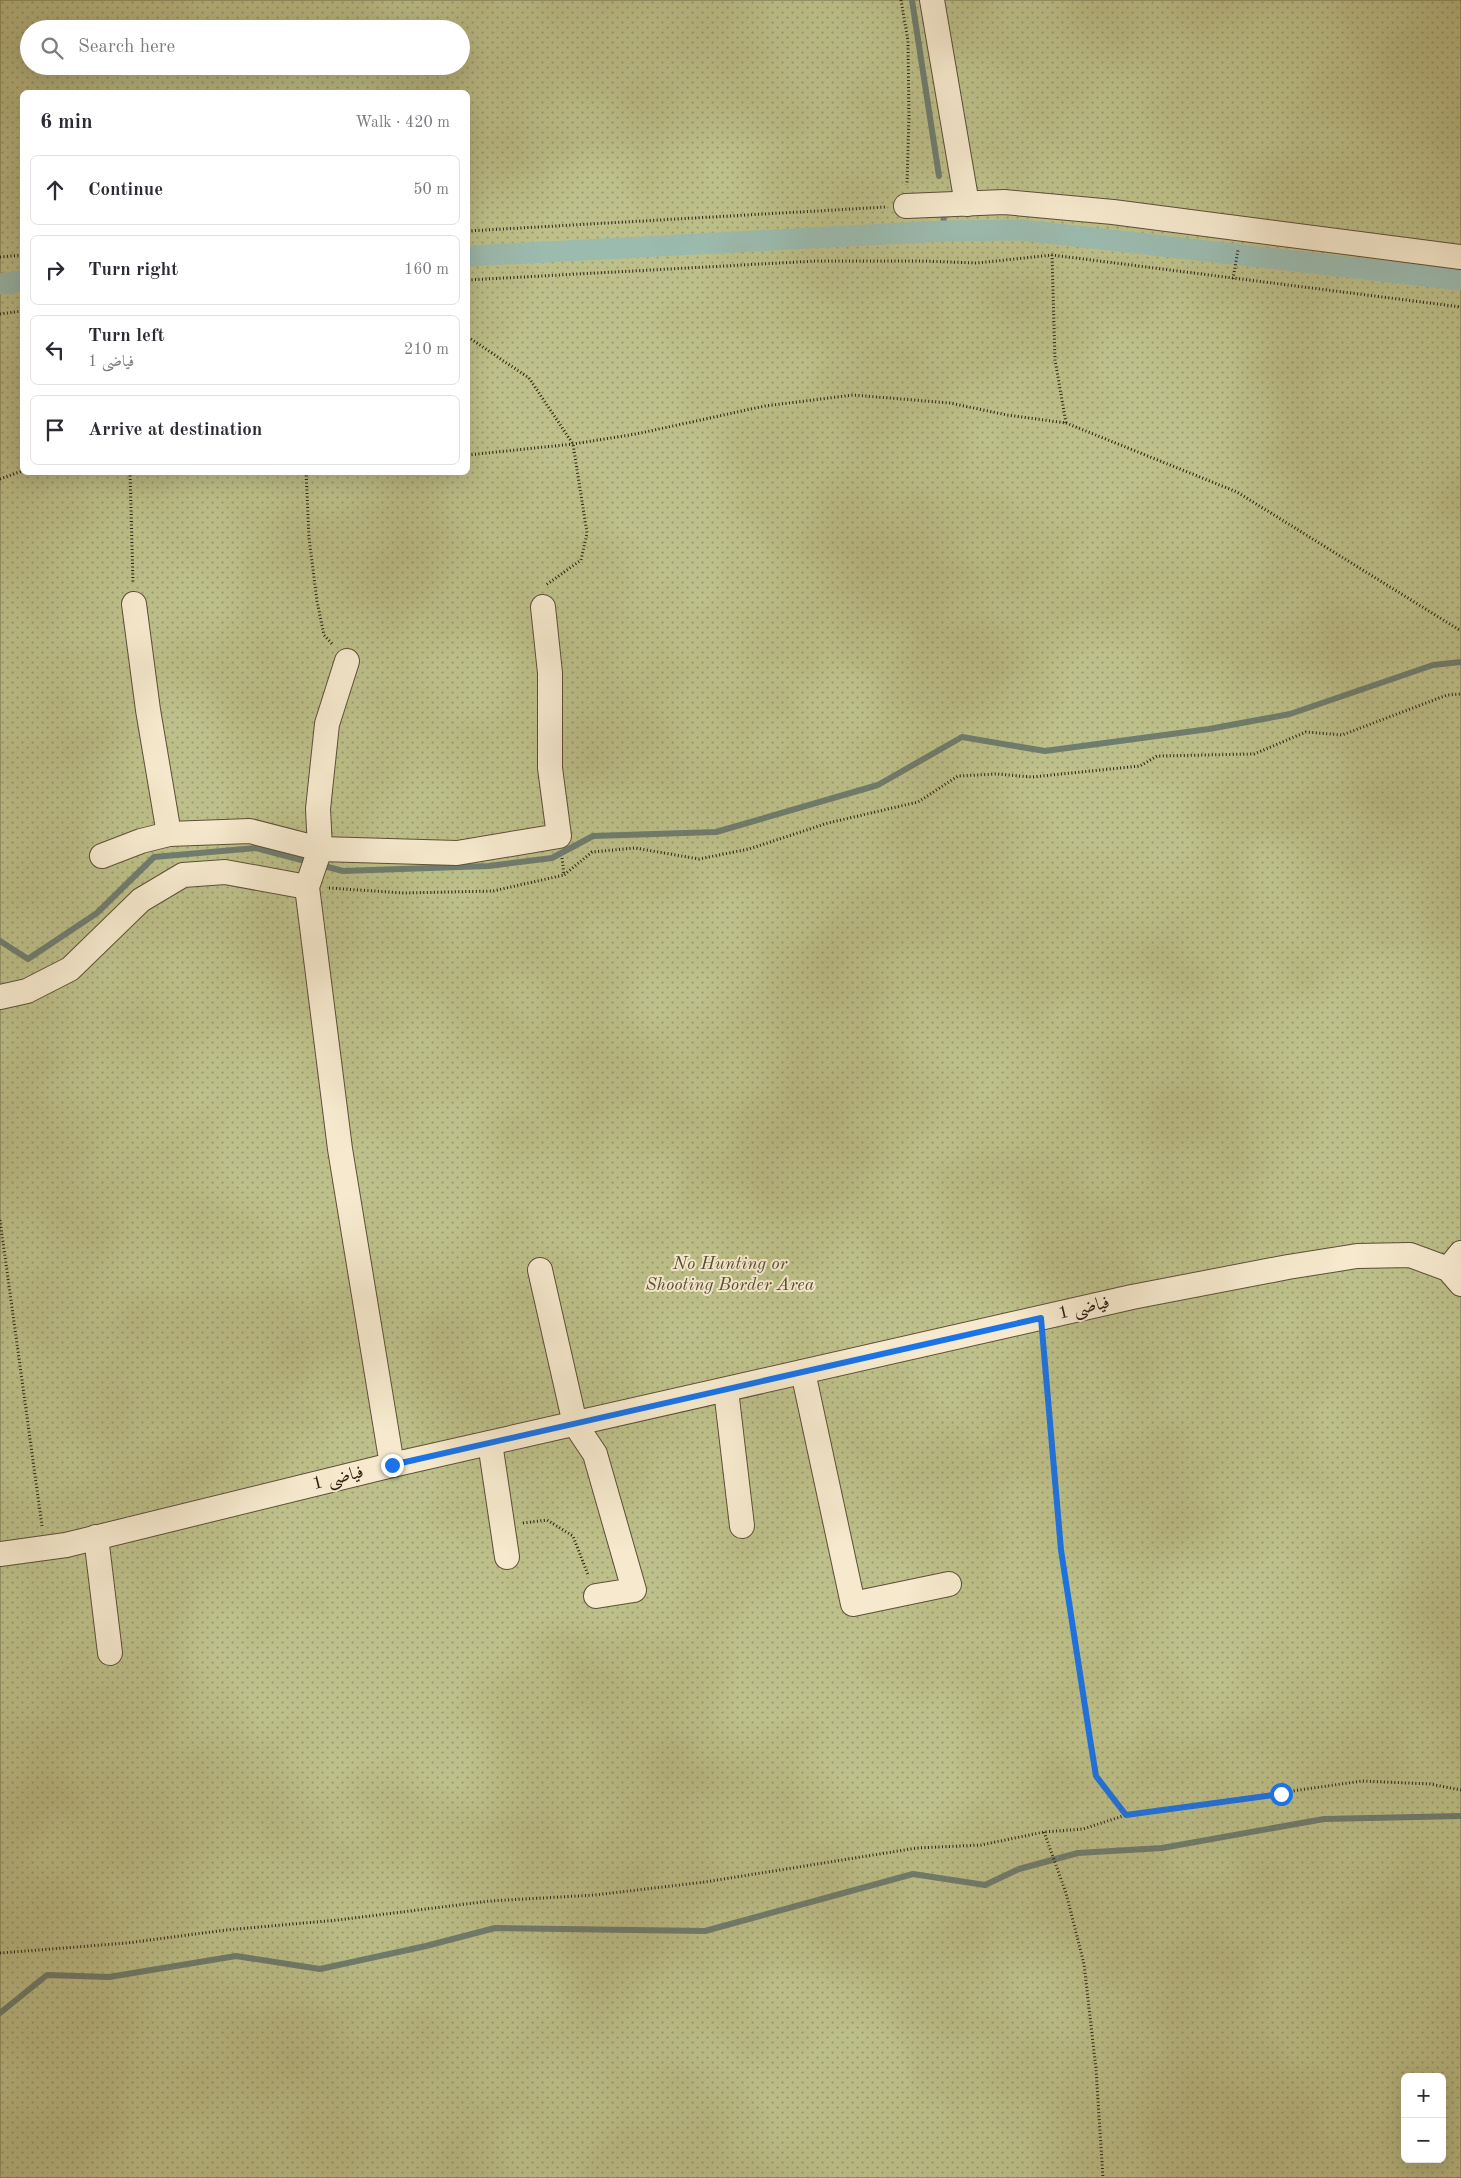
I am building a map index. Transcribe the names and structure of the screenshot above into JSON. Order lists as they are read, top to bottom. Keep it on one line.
{"streets":{"street":["فیاضی 1"]},"parks":["No Hunting or Shooting Border Area"],"page":{"search":"Search here","heading":["6 min","Walk · 420 m"],"list":[["Continue","50 m"],["Turn right","160 m"],["Turn left","فیاضی 1","210 m"],"Arrive at destination"],"map_buttons":["+","−"]}}
